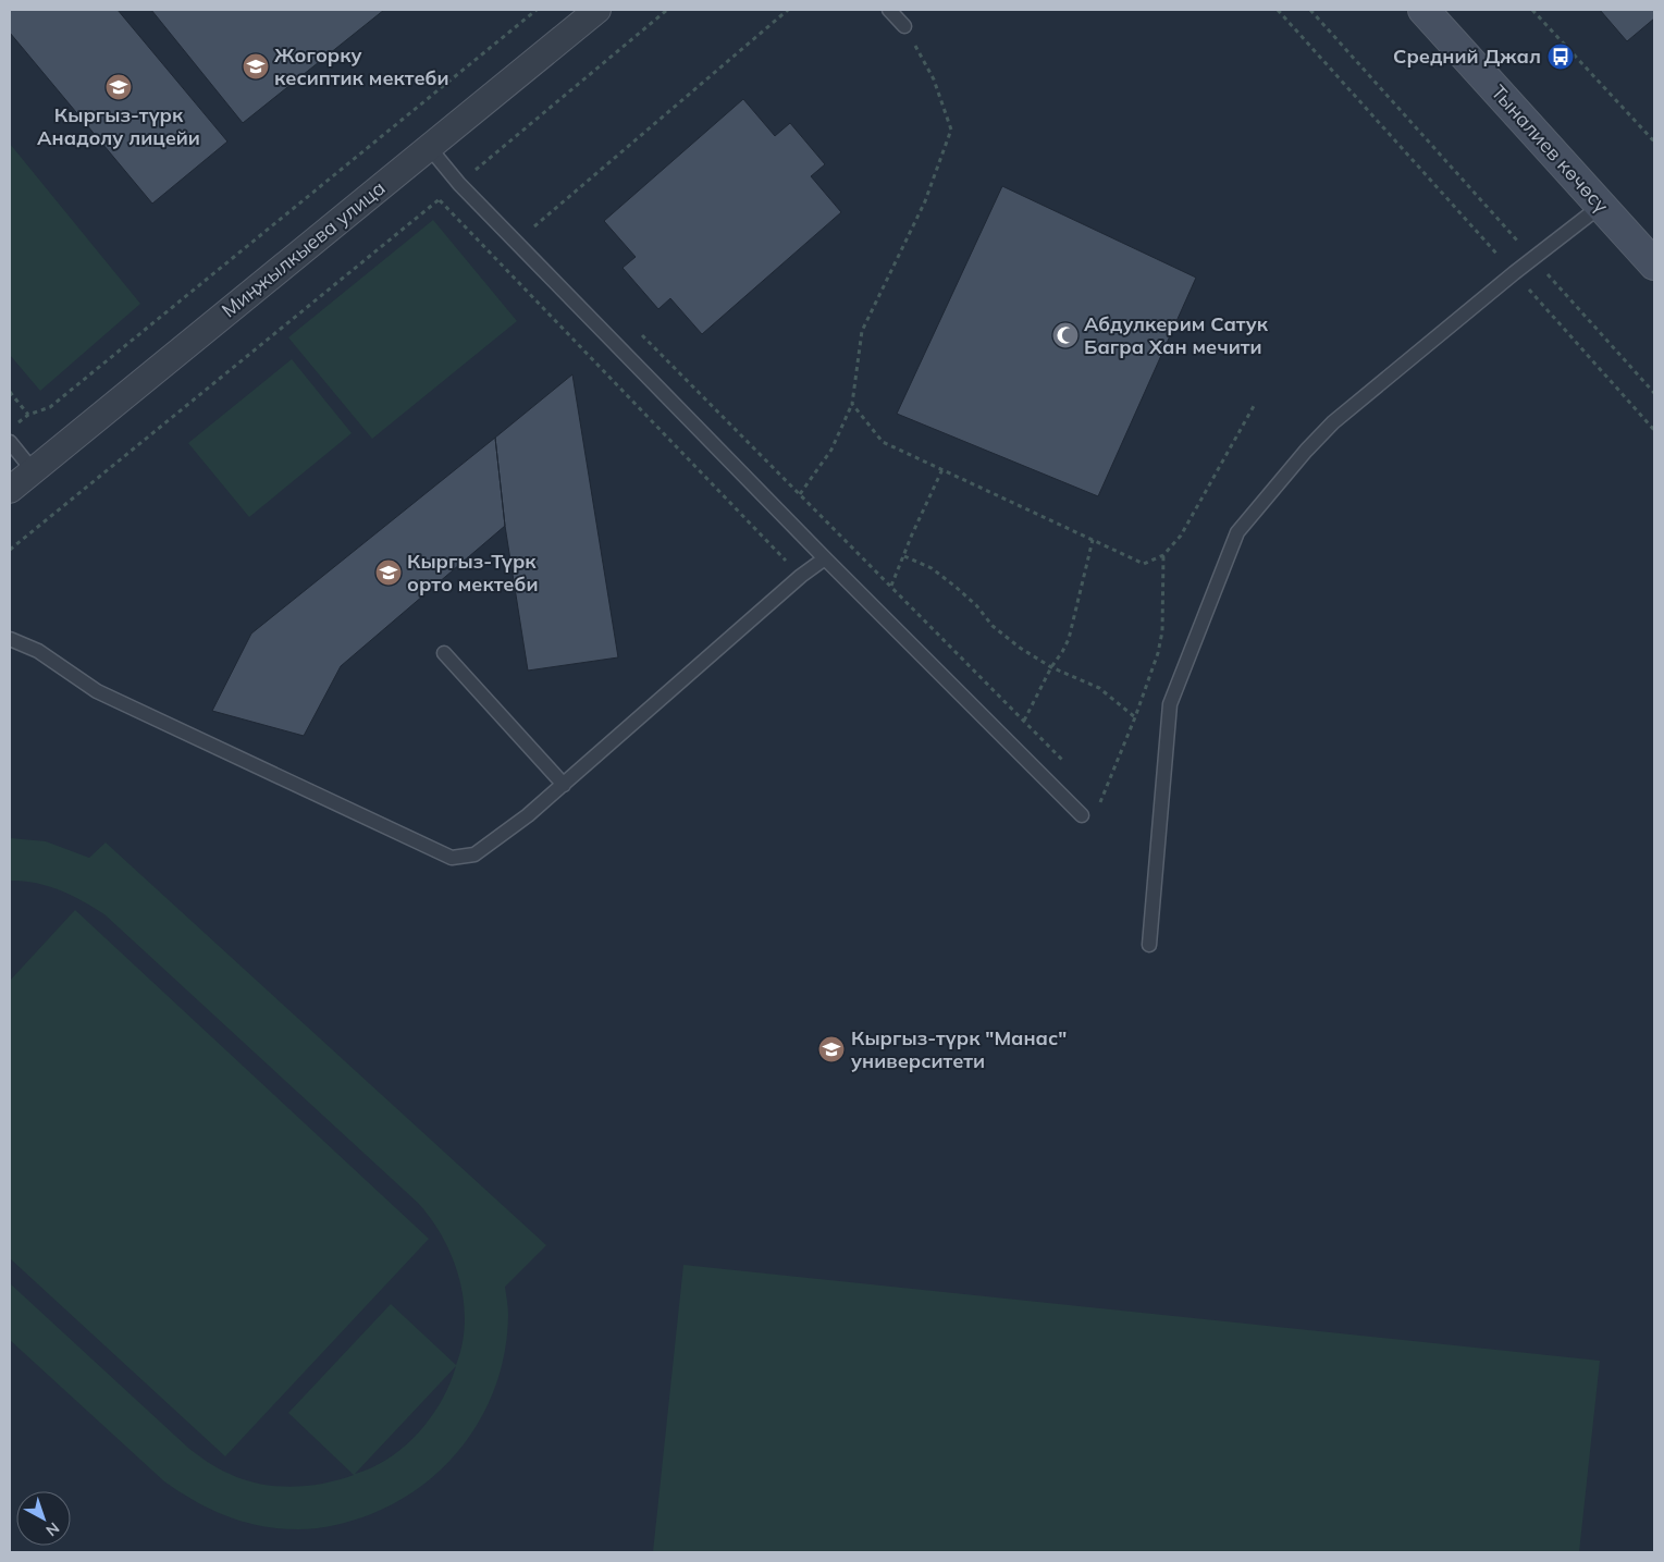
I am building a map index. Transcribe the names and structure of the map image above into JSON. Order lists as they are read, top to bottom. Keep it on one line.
{"streets":{"main road":["Тыналиев көчөсү"],"street":["Миңжылкыева улица"]},"places":{"bus stop":["Средний Джал"],"school or university":["Жогорку кесиптик мектеби","Кыргыз-түрк Анадолу лицейи","Кыргыз-Түрк орто мектеби","Кыргыз-түрк \"Манас\" университети"],"mosque":["Абдулкерим Сатук Багра Хан мечити"]},"north":"bottom right"}
